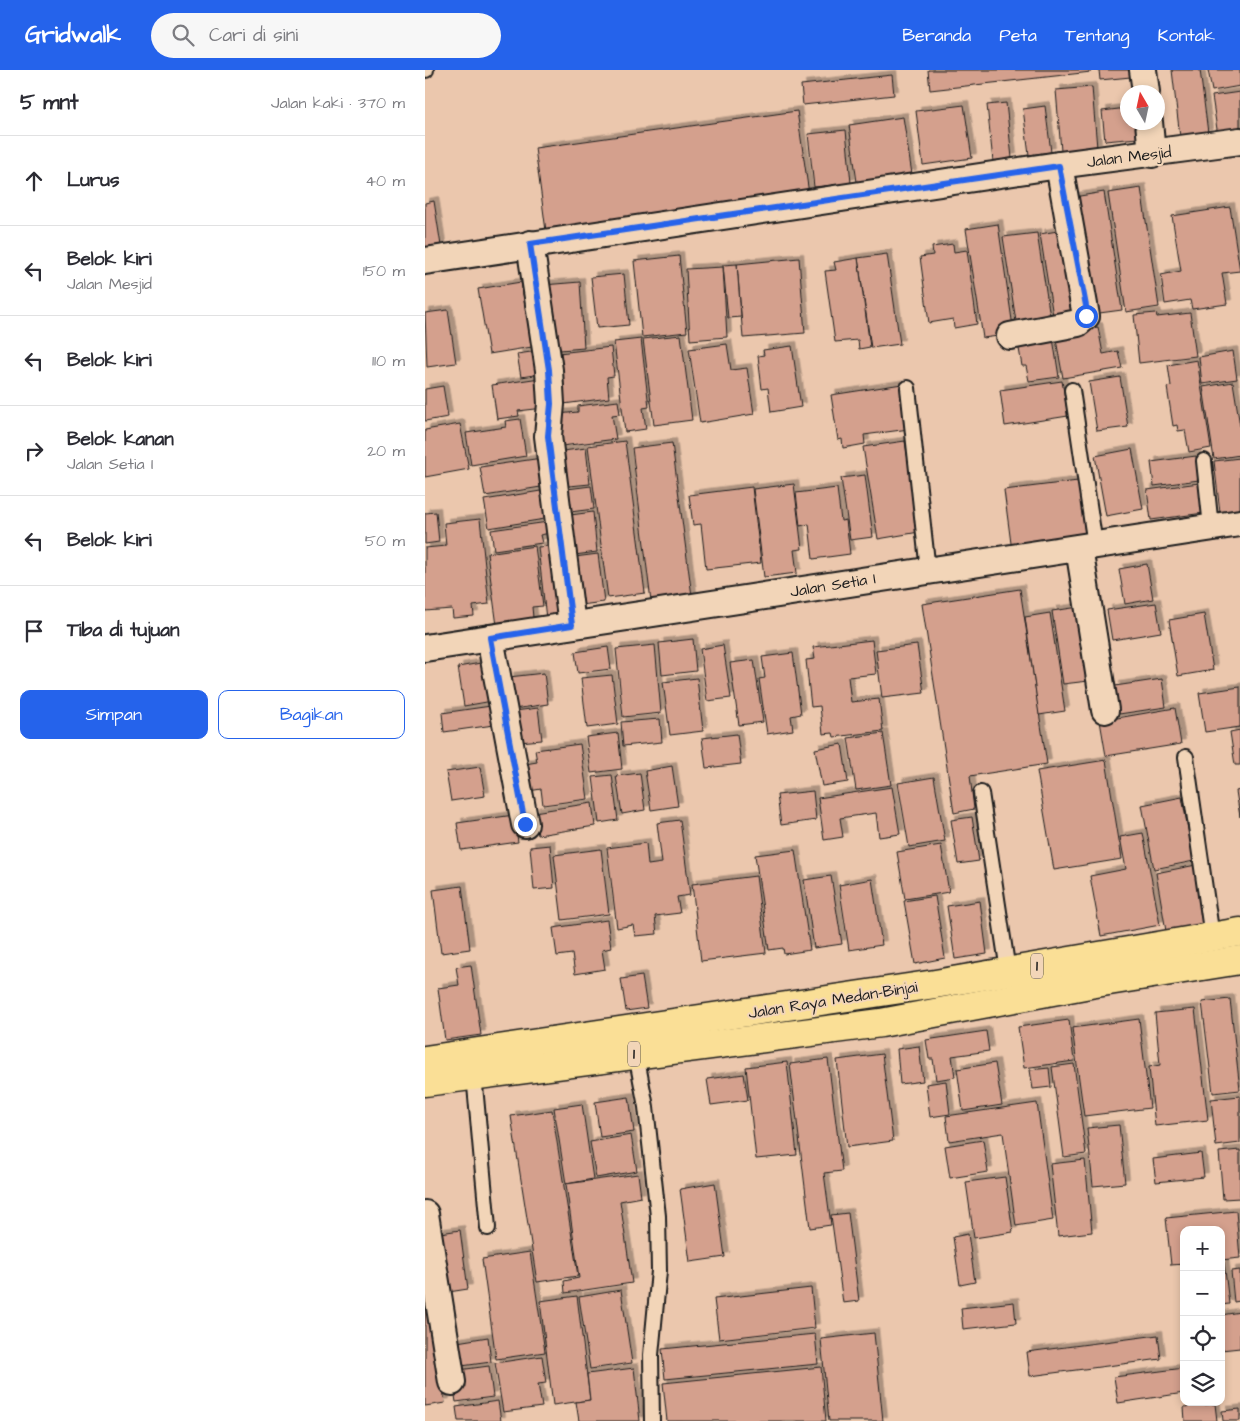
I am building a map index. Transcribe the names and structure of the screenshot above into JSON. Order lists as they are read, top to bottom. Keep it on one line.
{"streets":{"highway":["1","Jalan Raya Medan-Binjai"],"street":["Jalan Mesjid","Jalan Setia I"]},"north":"top","page":{"header":"Gridwalk","search":"Cari di sini","nav":["Beranda","Peta","Tentang","Kontak"],"heading":["5 mnt","Jalan kaki · 370 m"],"list":[["Lurus","40 m"],["Belok kiri","Jalan Mesjid","150 m"],["Belok kiri","110 m"],["Belok kanan","Jalan Setia I","20 m"],["Belok kiri","50 m"],"Tiba di tujuan"],"buttons":["Simpan","Bagikan"],"map_buttons":["+","−"]}}
